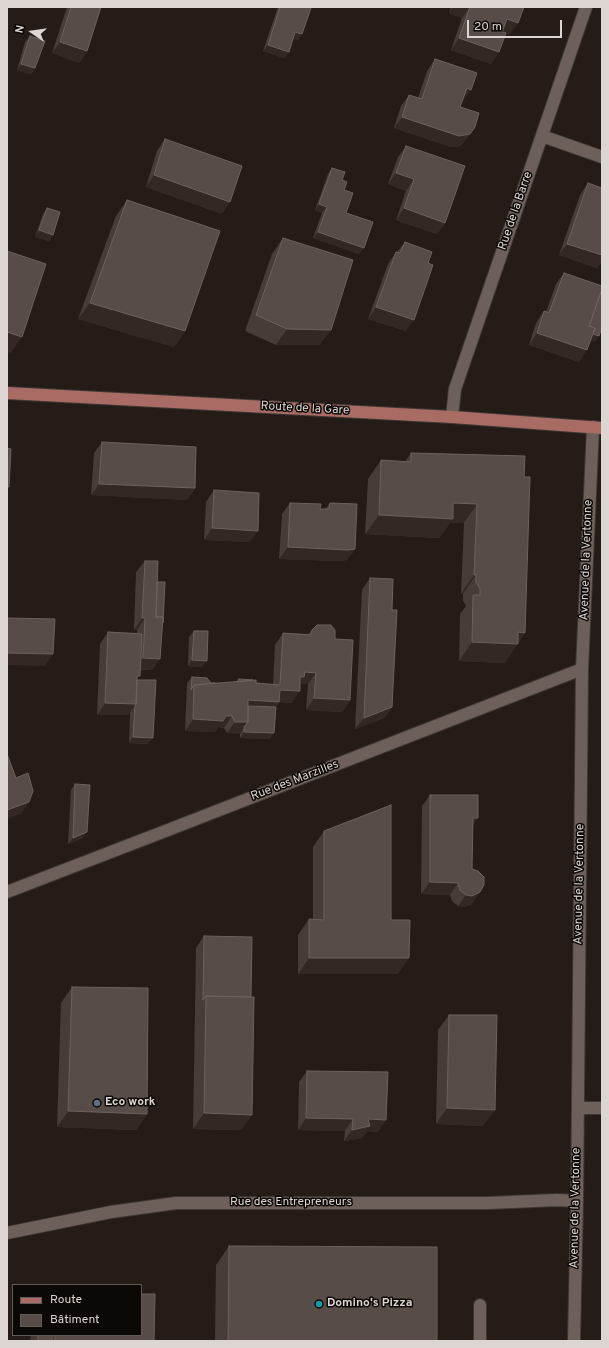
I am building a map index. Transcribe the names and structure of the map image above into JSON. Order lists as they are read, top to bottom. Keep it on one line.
{"streets":{"main road":["Route de la Gare"],"street":["Rue de la Barre","Avenue de la Vertonne","Rue des Marzilles","Rue des Entrepreneurs"]},"crossings":[["Rue de la Barre","Route de la Gare"],["Route de la Gare","Avenue de la Vertonne"],["Avenue de la Vertonne","Rue des Marzilles"],["Avenue de la Vertonne","Rue des Entrepreneurs"]],"places":["Eco work","Domino's Pizza"],"legend":["Route","Bâtiment"],"scale_bar":"20 m","north":"left"}
